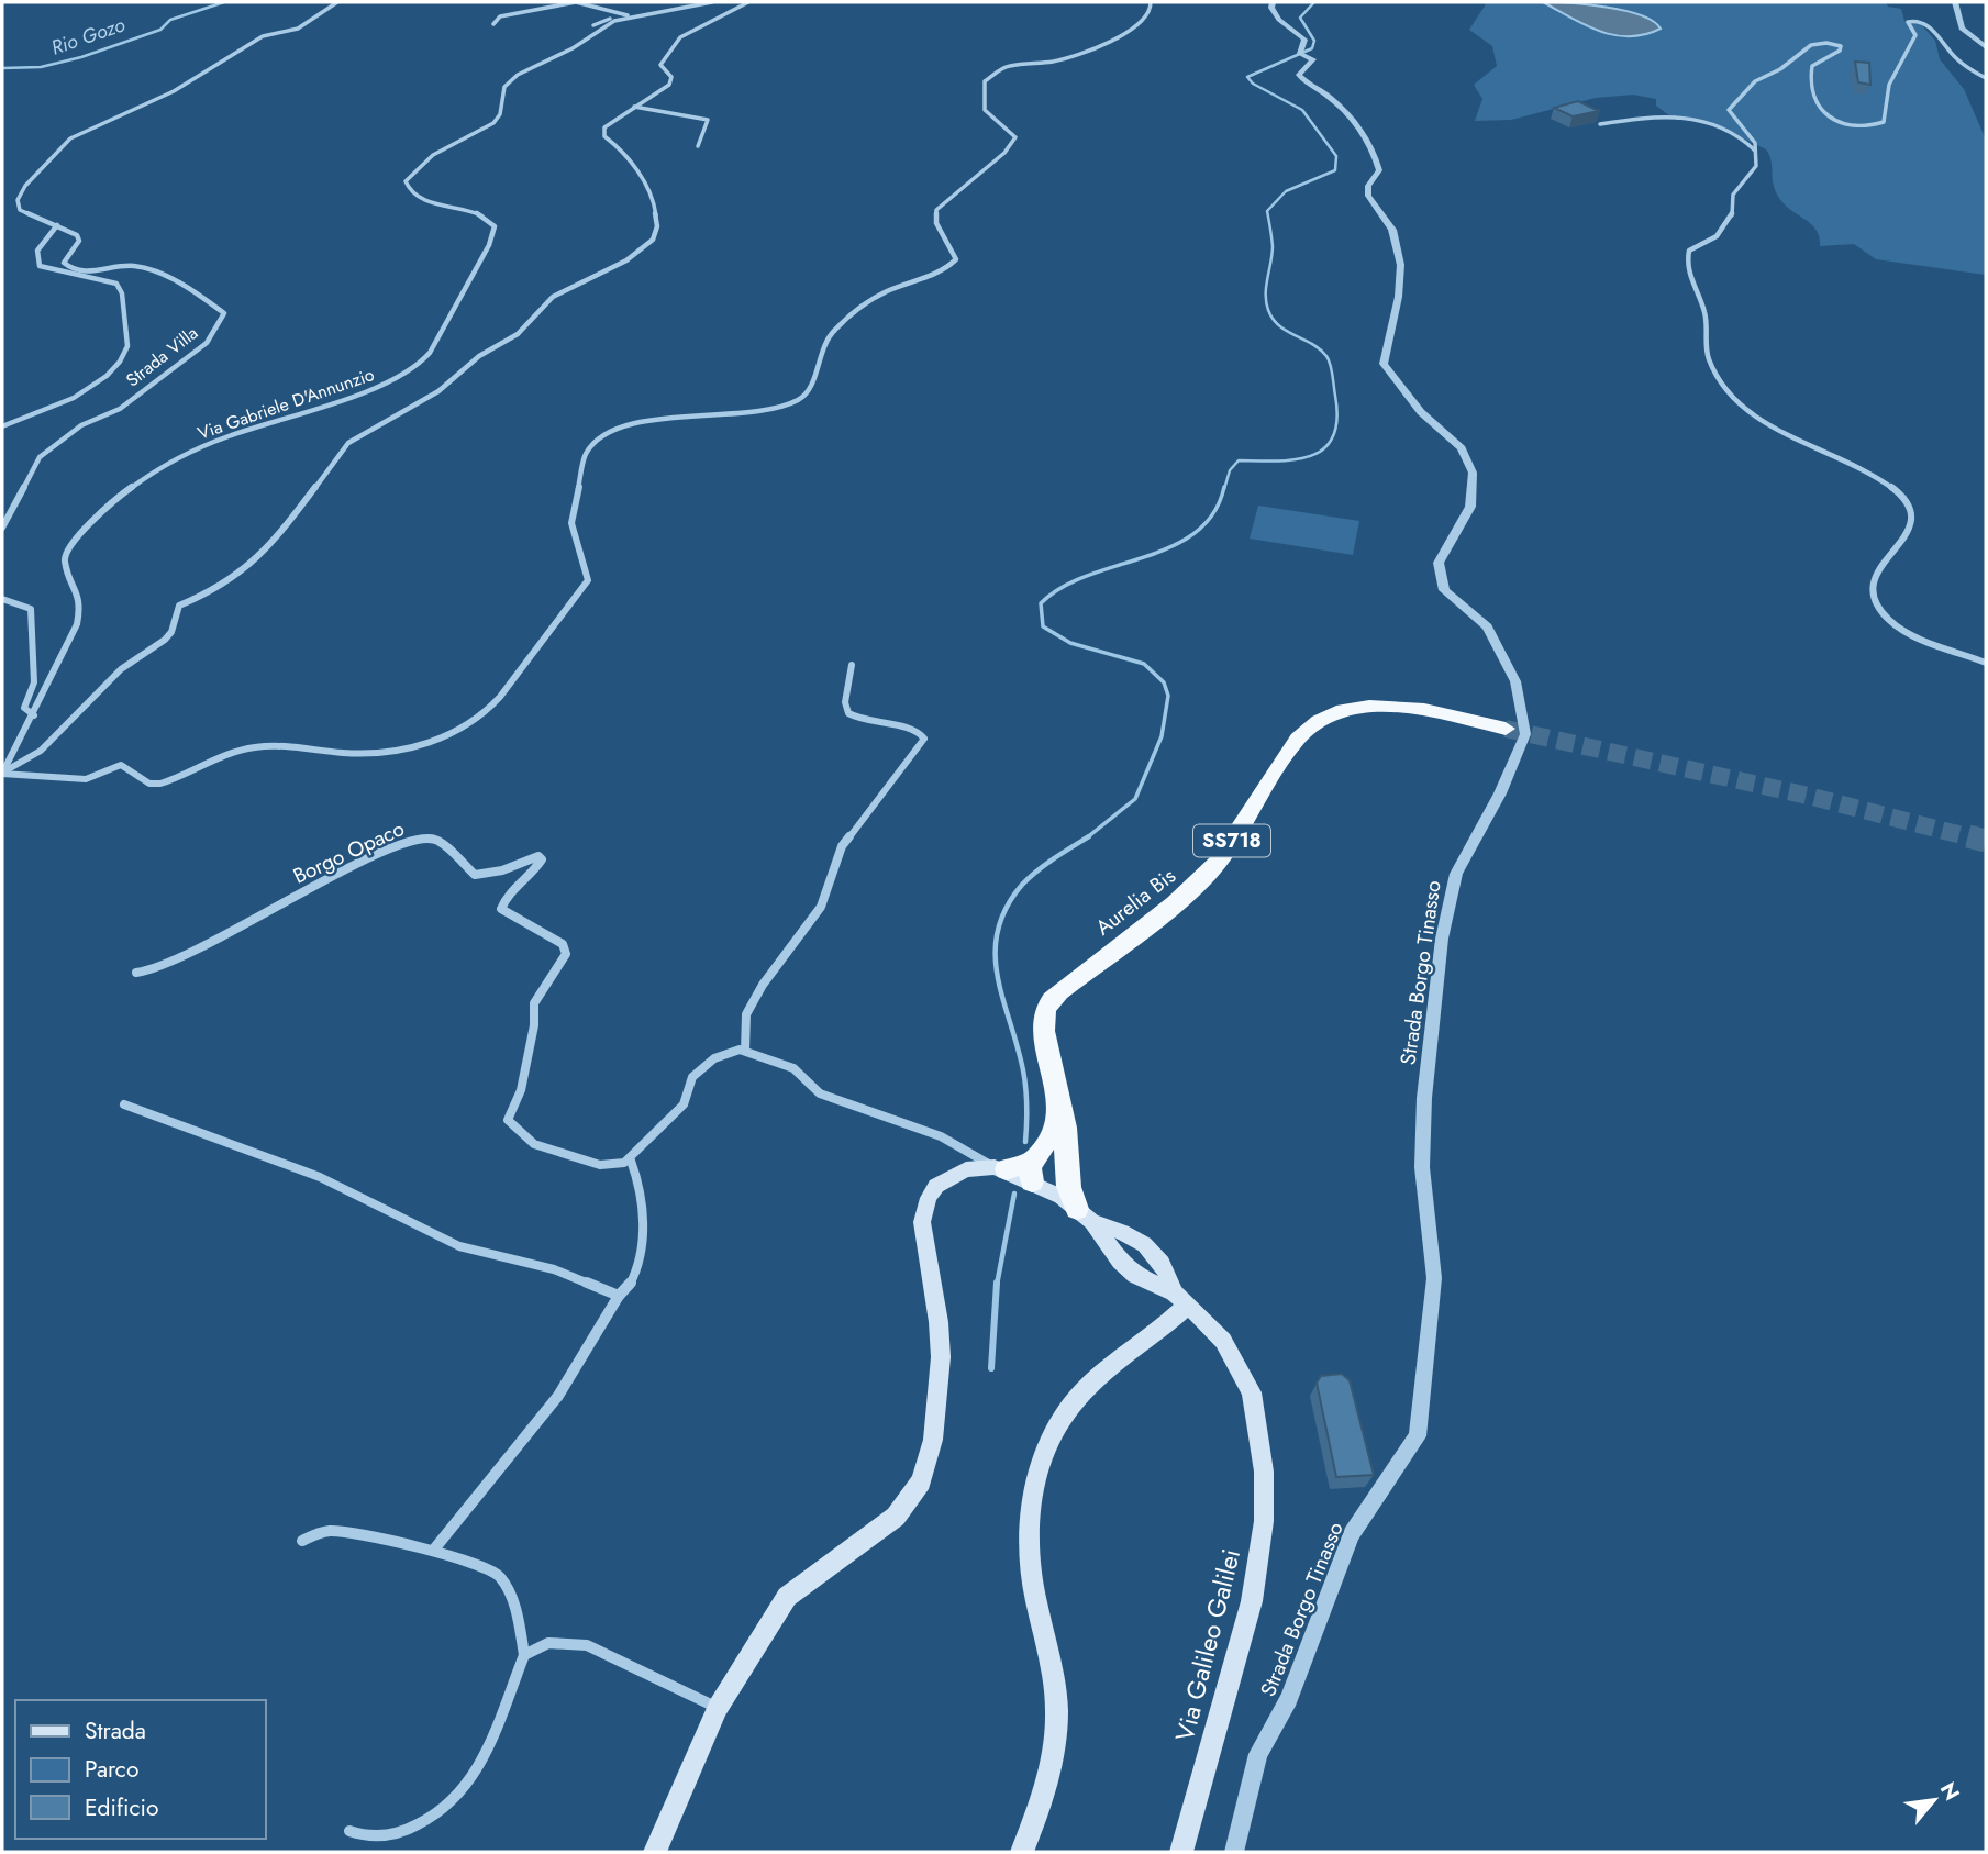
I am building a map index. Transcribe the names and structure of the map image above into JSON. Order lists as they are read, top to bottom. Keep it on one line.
{"streets":{"highway":["SS718","Aurelia Bis"],"main road":["Via Galileo Galilei"],"street":["Strada Villa","Via Gabriele D'Annunzio","Borgo Opaco","Strada Borgo Tinasso"]},"crossings":[["SS718","Aurelia Bis"],["SS718","Via Galileo Galilei"]],"water":["Rio Gozo"],"legend":["Strada","Parco","Edificio"],"north":"top right"}
